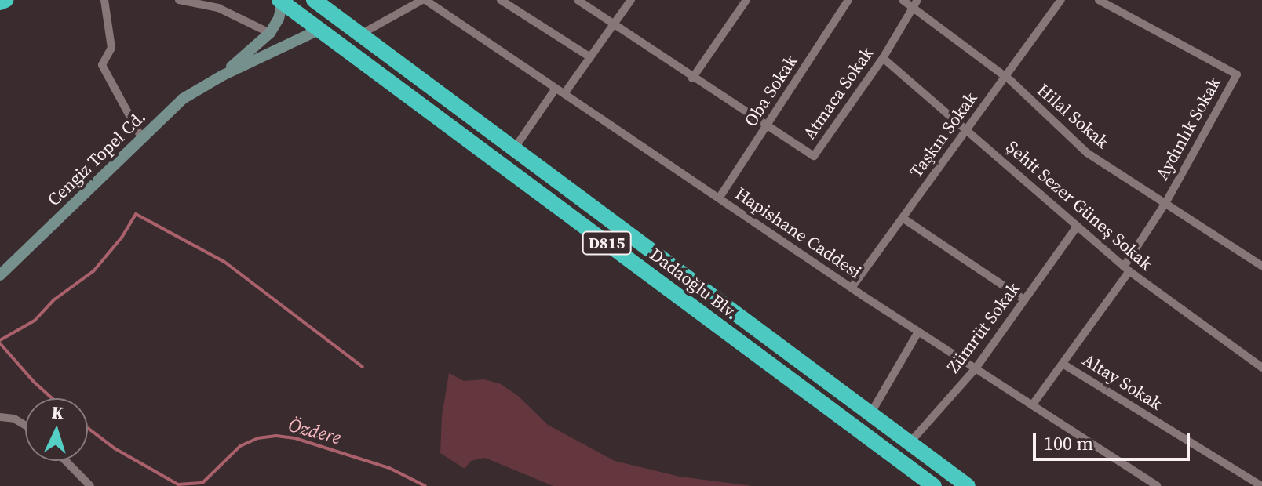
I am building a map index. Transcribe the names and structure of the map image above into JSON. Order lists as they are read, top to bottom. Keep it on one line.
{"streets":{"highway":["D815","Dadaoğlu Blv."],"main road":["Cengiz Topel Cd."],"street":["Oba Sokak","Atmaca Sokak","Hilal Sokak","Aydınlık Sokak","Taşkın Sokak","Şehit Sezer Güneş Sokak","Hapishane Caddesi","Zümrüt Sokak","Altay Sokak"]},"crossings":[["Oba Sokak","Atmaca Sokak"],["Oba Sokak","Hapishane Caddesi"],["Atmaca Sokak","Hilal Sokak"],["Atmaca Sokak","Şehit Sezer Güneş Sokak"],["Hilal Sokak","Aydınlık Sokak"],["Hilal Sokak","Taşkın Sokak"],["Aydınlık Sokak","Şehit Sezer Güneş Sokak"],["Aydınlık Sokak","Hapishane Caddesi"],["Aydınlık Sokak","Altay Sokak"],["Taşkın Sokak","Şehit Sezer Güneş Sokak"],["Taşkın Sokak","Hapishane Caddesi"],["Şehit Sezer Güneş Sokak","Zümrüt Sokak"],["Hapishane Caddesi","Zümrüt Sokak"],["Dadaoğlu Blv.","Zümrüt Sokak"]],"water":["Özdere"],"scale_bar":"100 m","north":"top"}
